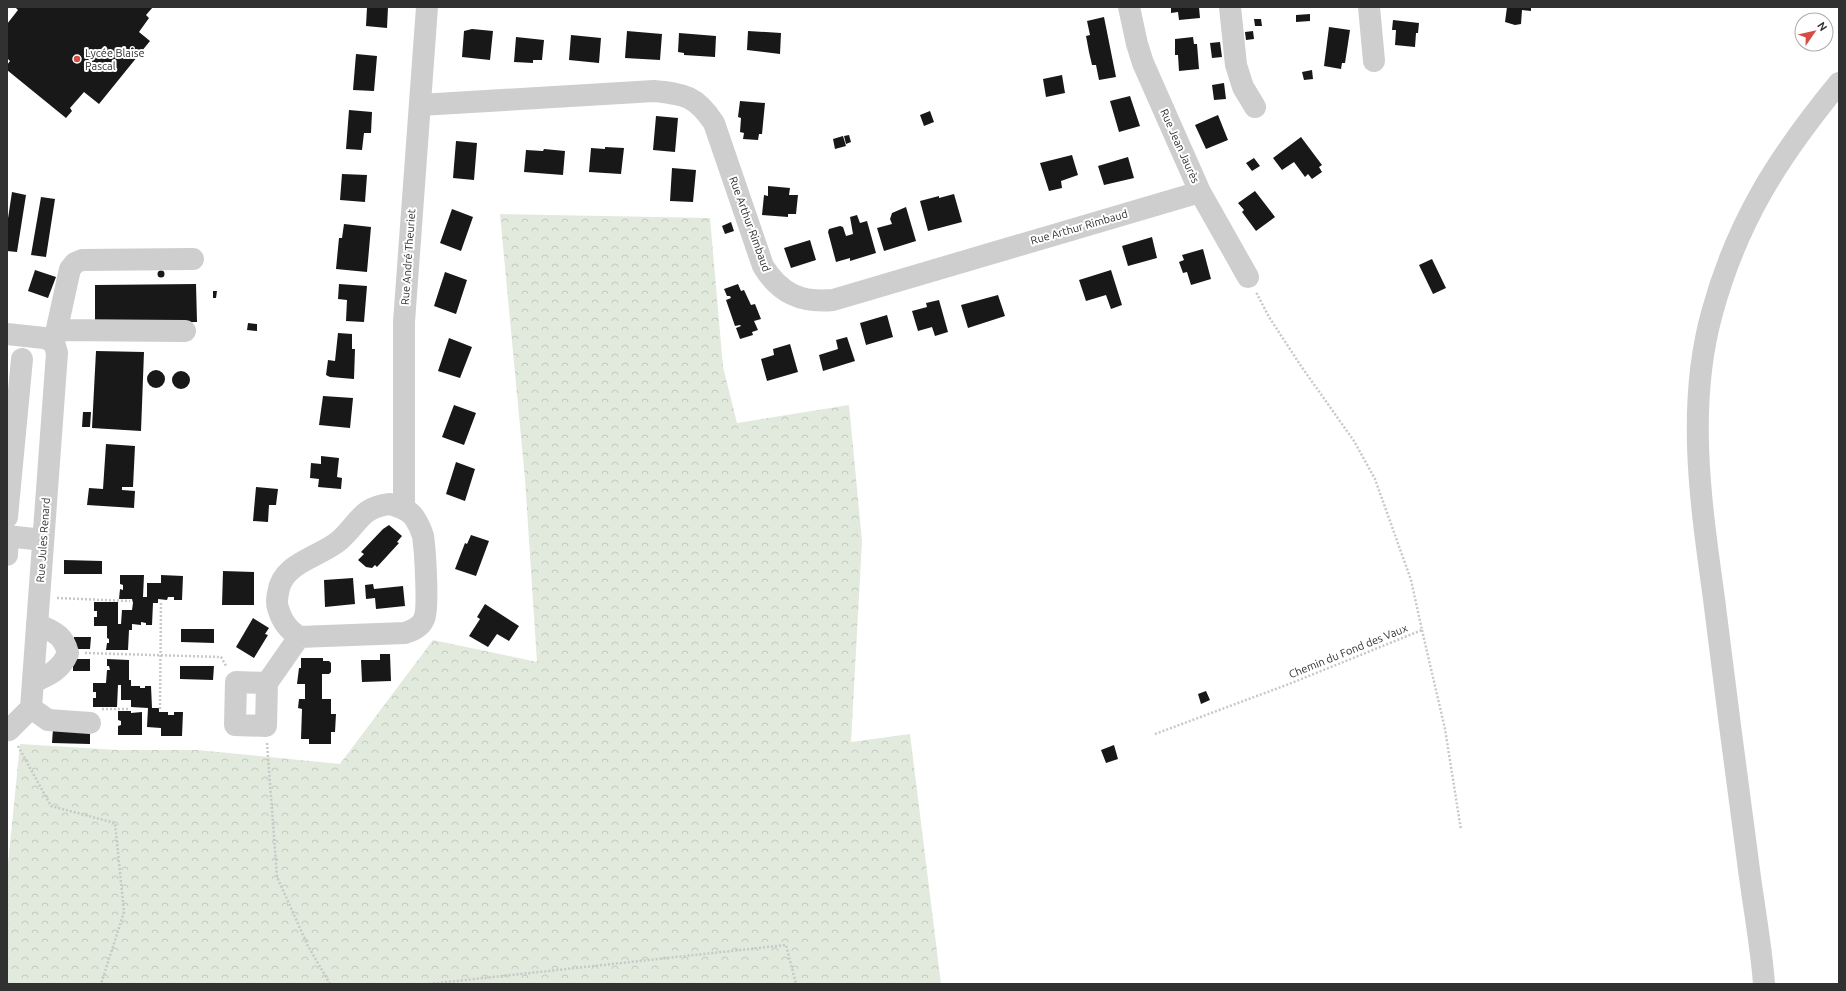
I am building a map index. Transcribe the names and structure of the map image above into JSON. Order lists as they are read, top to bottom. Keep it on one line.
{"streets":{"street":["Rue Jean Jaurès","Rue Arthur Rimbaud","Rue André Theuriet","Rue Jules Renard"],"path":["Chemin du Fond des Vaux"]},"crossings":[["Rue Jean Jaurès","Rue Arthur Rimbaud"],["Rue Jean Jaurès","Chemin du Fond des Vaux"],["Rue Arthur Rimbaud","Rue André Theuriet"]],"places":["Lycée Blaise Pascal"],"north":"top right"}
